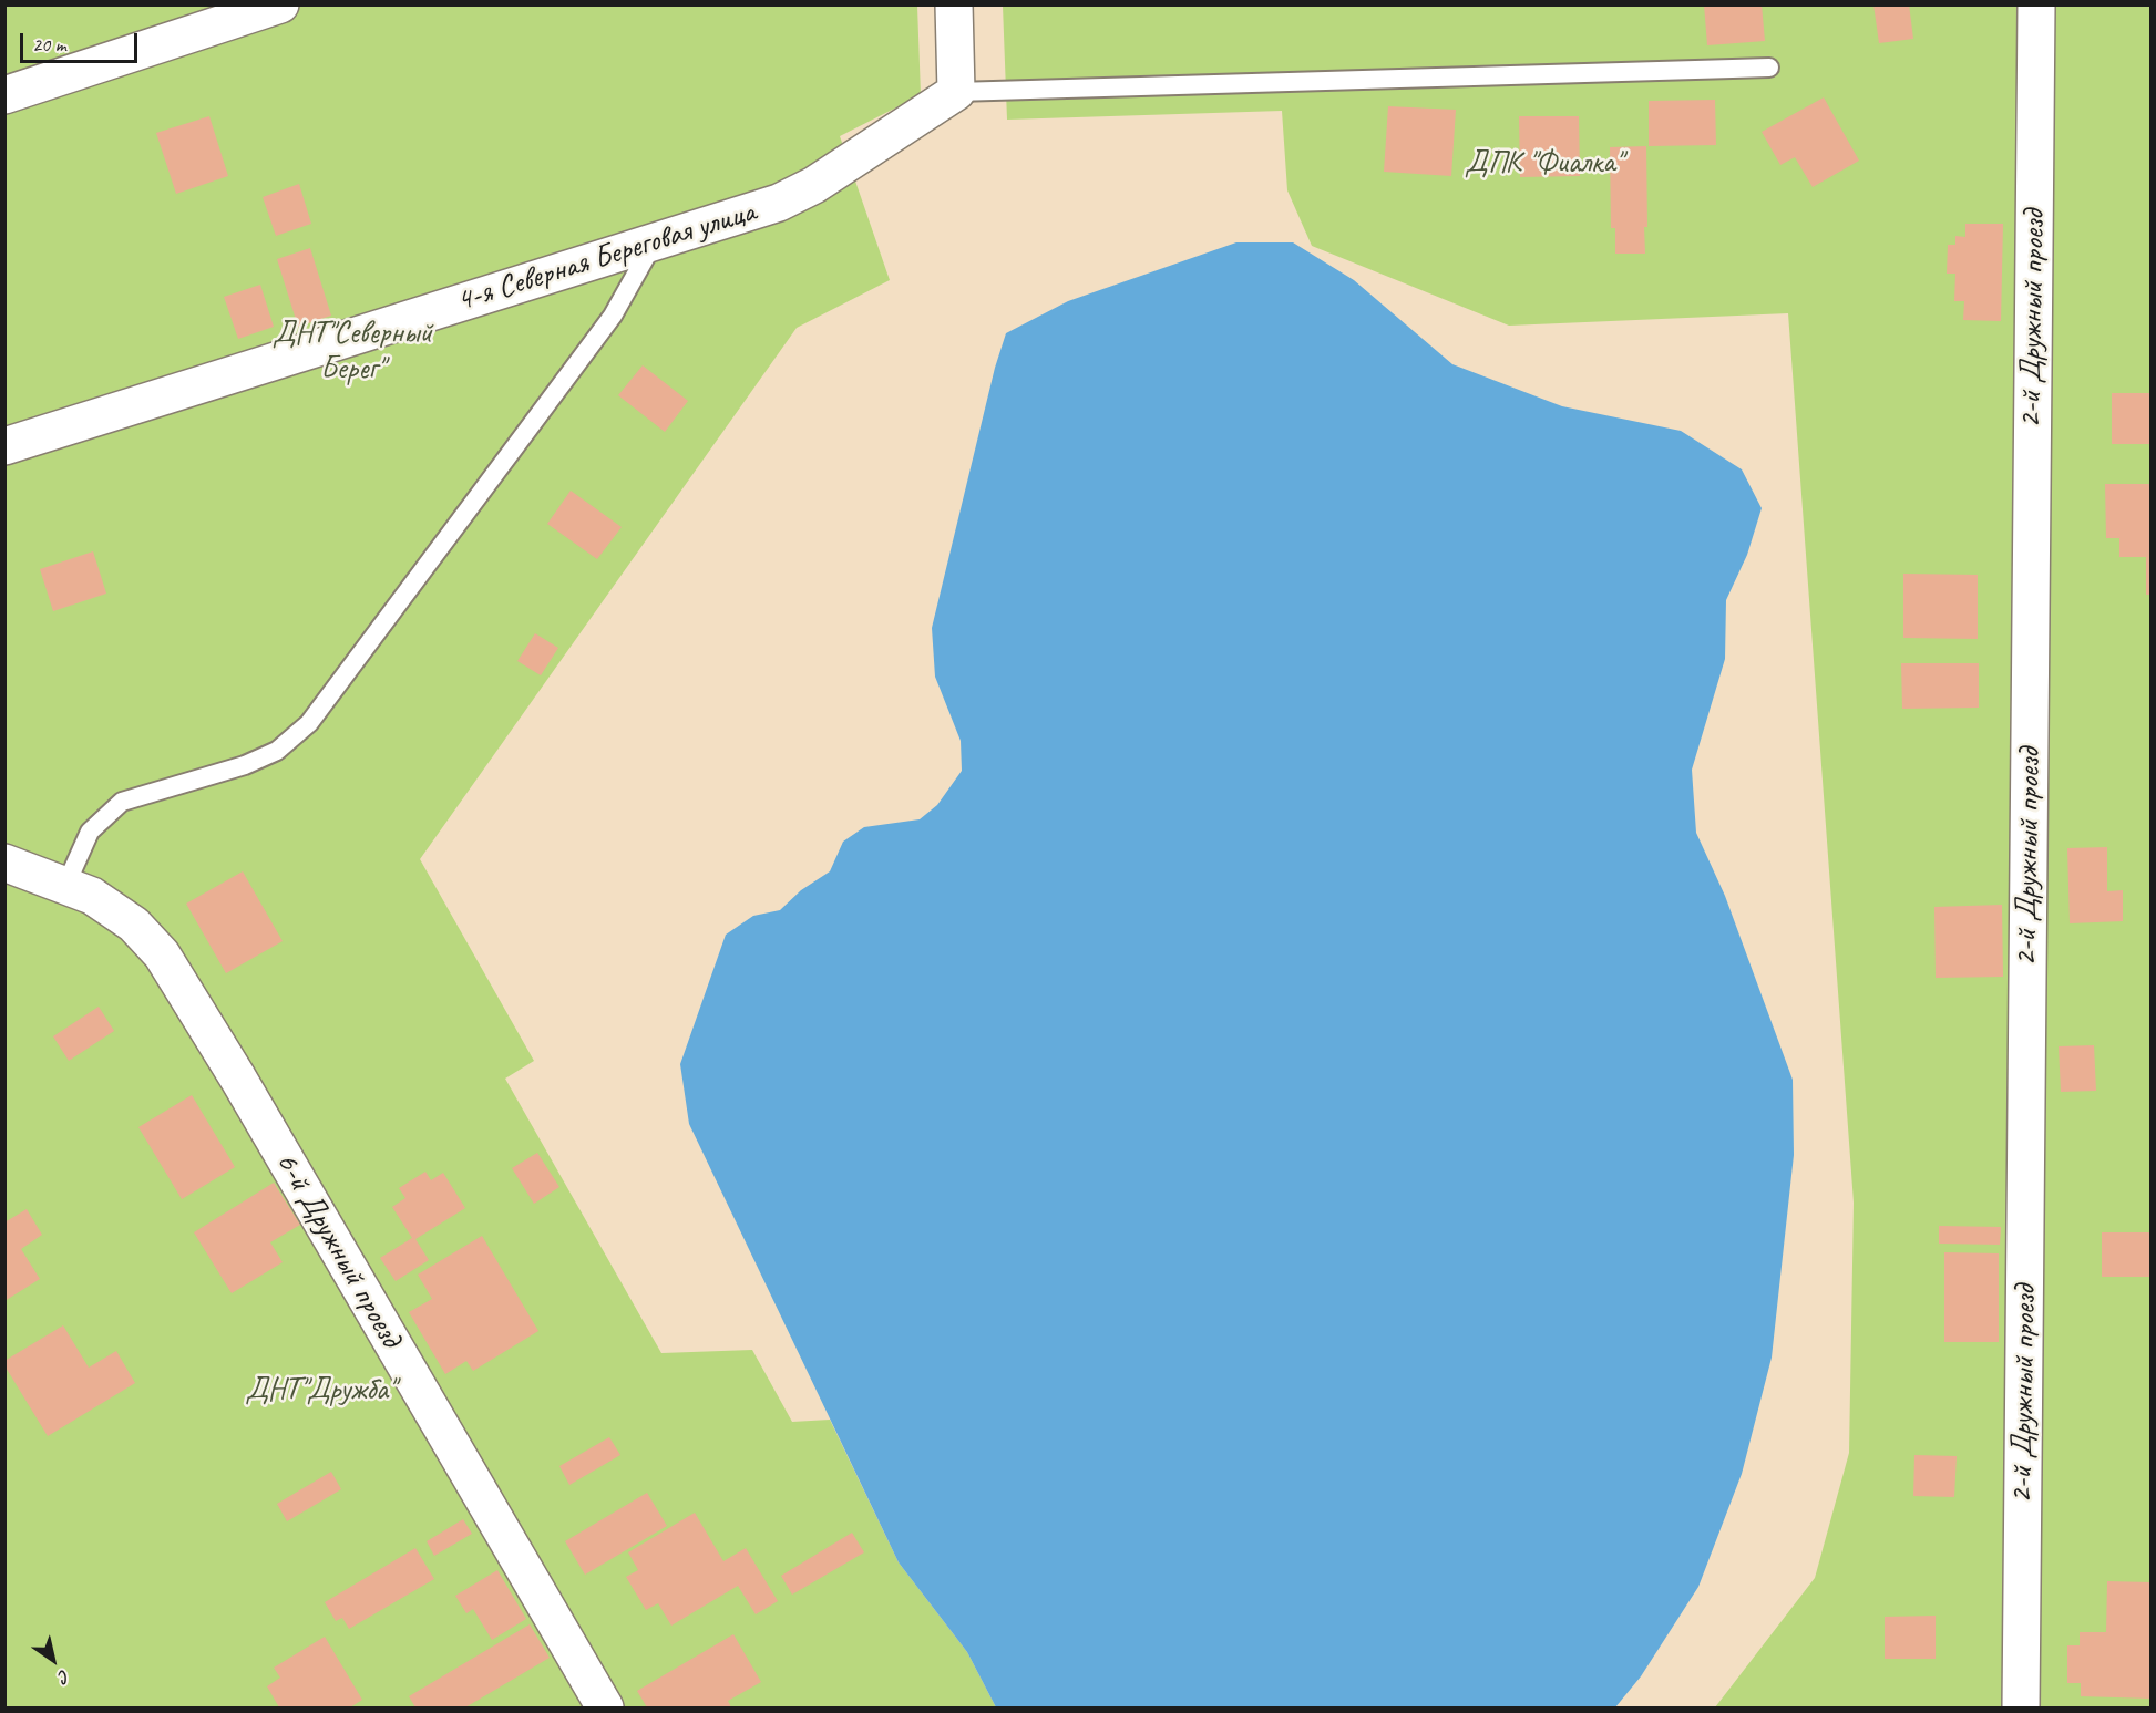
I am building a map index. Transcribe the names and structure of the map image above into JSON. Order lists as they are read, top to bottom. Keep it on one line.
{"streets":{"street":["4-я Северная Береговая улица","2-й Дружный проезд","6-й Дружный проезд"]},"parks":["ДПК \"Фиалка\"","ДНТ\"Северный Берег\"","ДНТ\"Дружба\""],"scale_bar":"20 m","north":"bottom right"}
